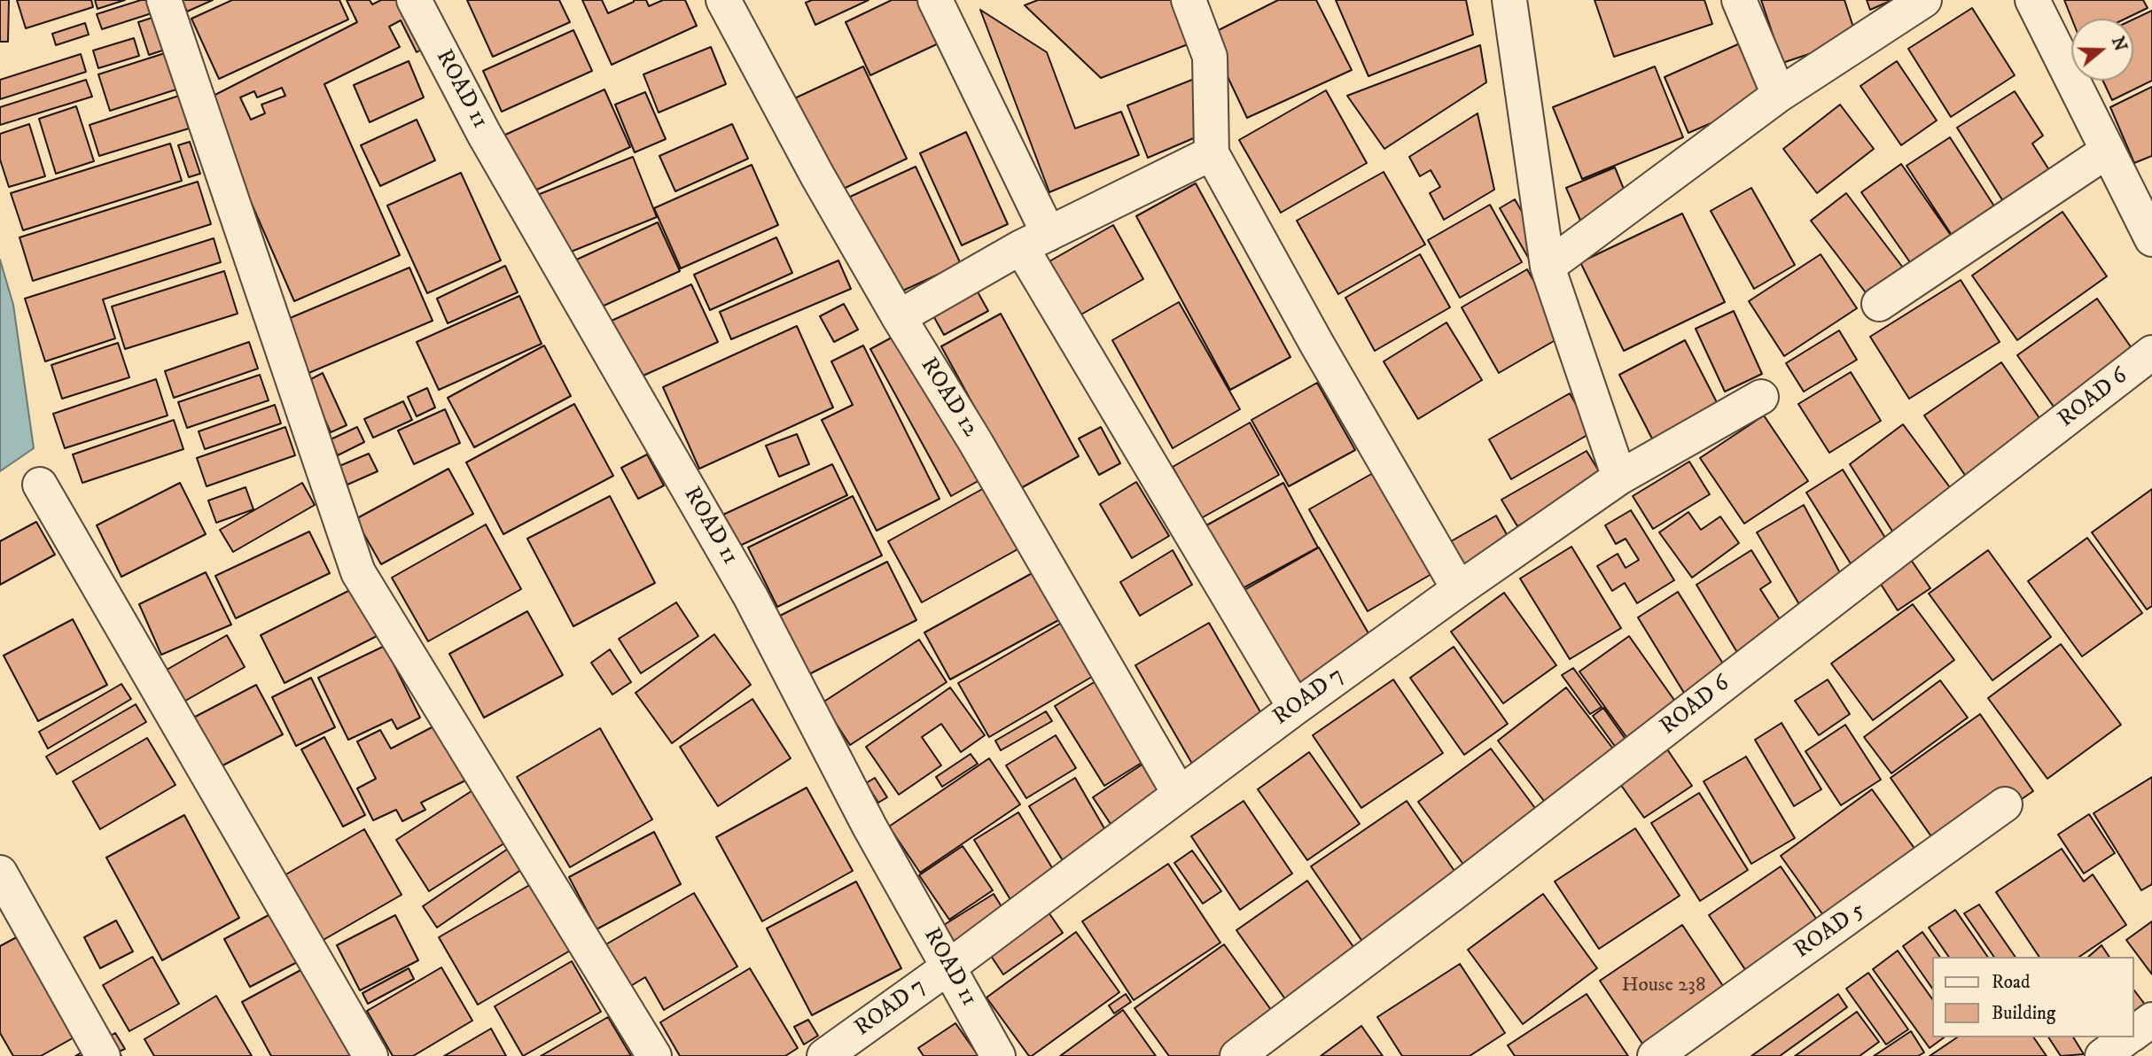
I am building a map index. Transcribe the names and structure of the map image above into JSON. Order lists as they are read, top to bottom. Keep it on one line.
{"streets":{"street":["ROAD 11","ROAD 12","ROAD 6","ROAD 7","ROAD 5"]},"crossings":[["ROAD 11","ROAD 7"],["ROAD 12","ROAD 7"]],"house_numbers":["House 238"],"legend":["Road","Building"],"north":"right"}
